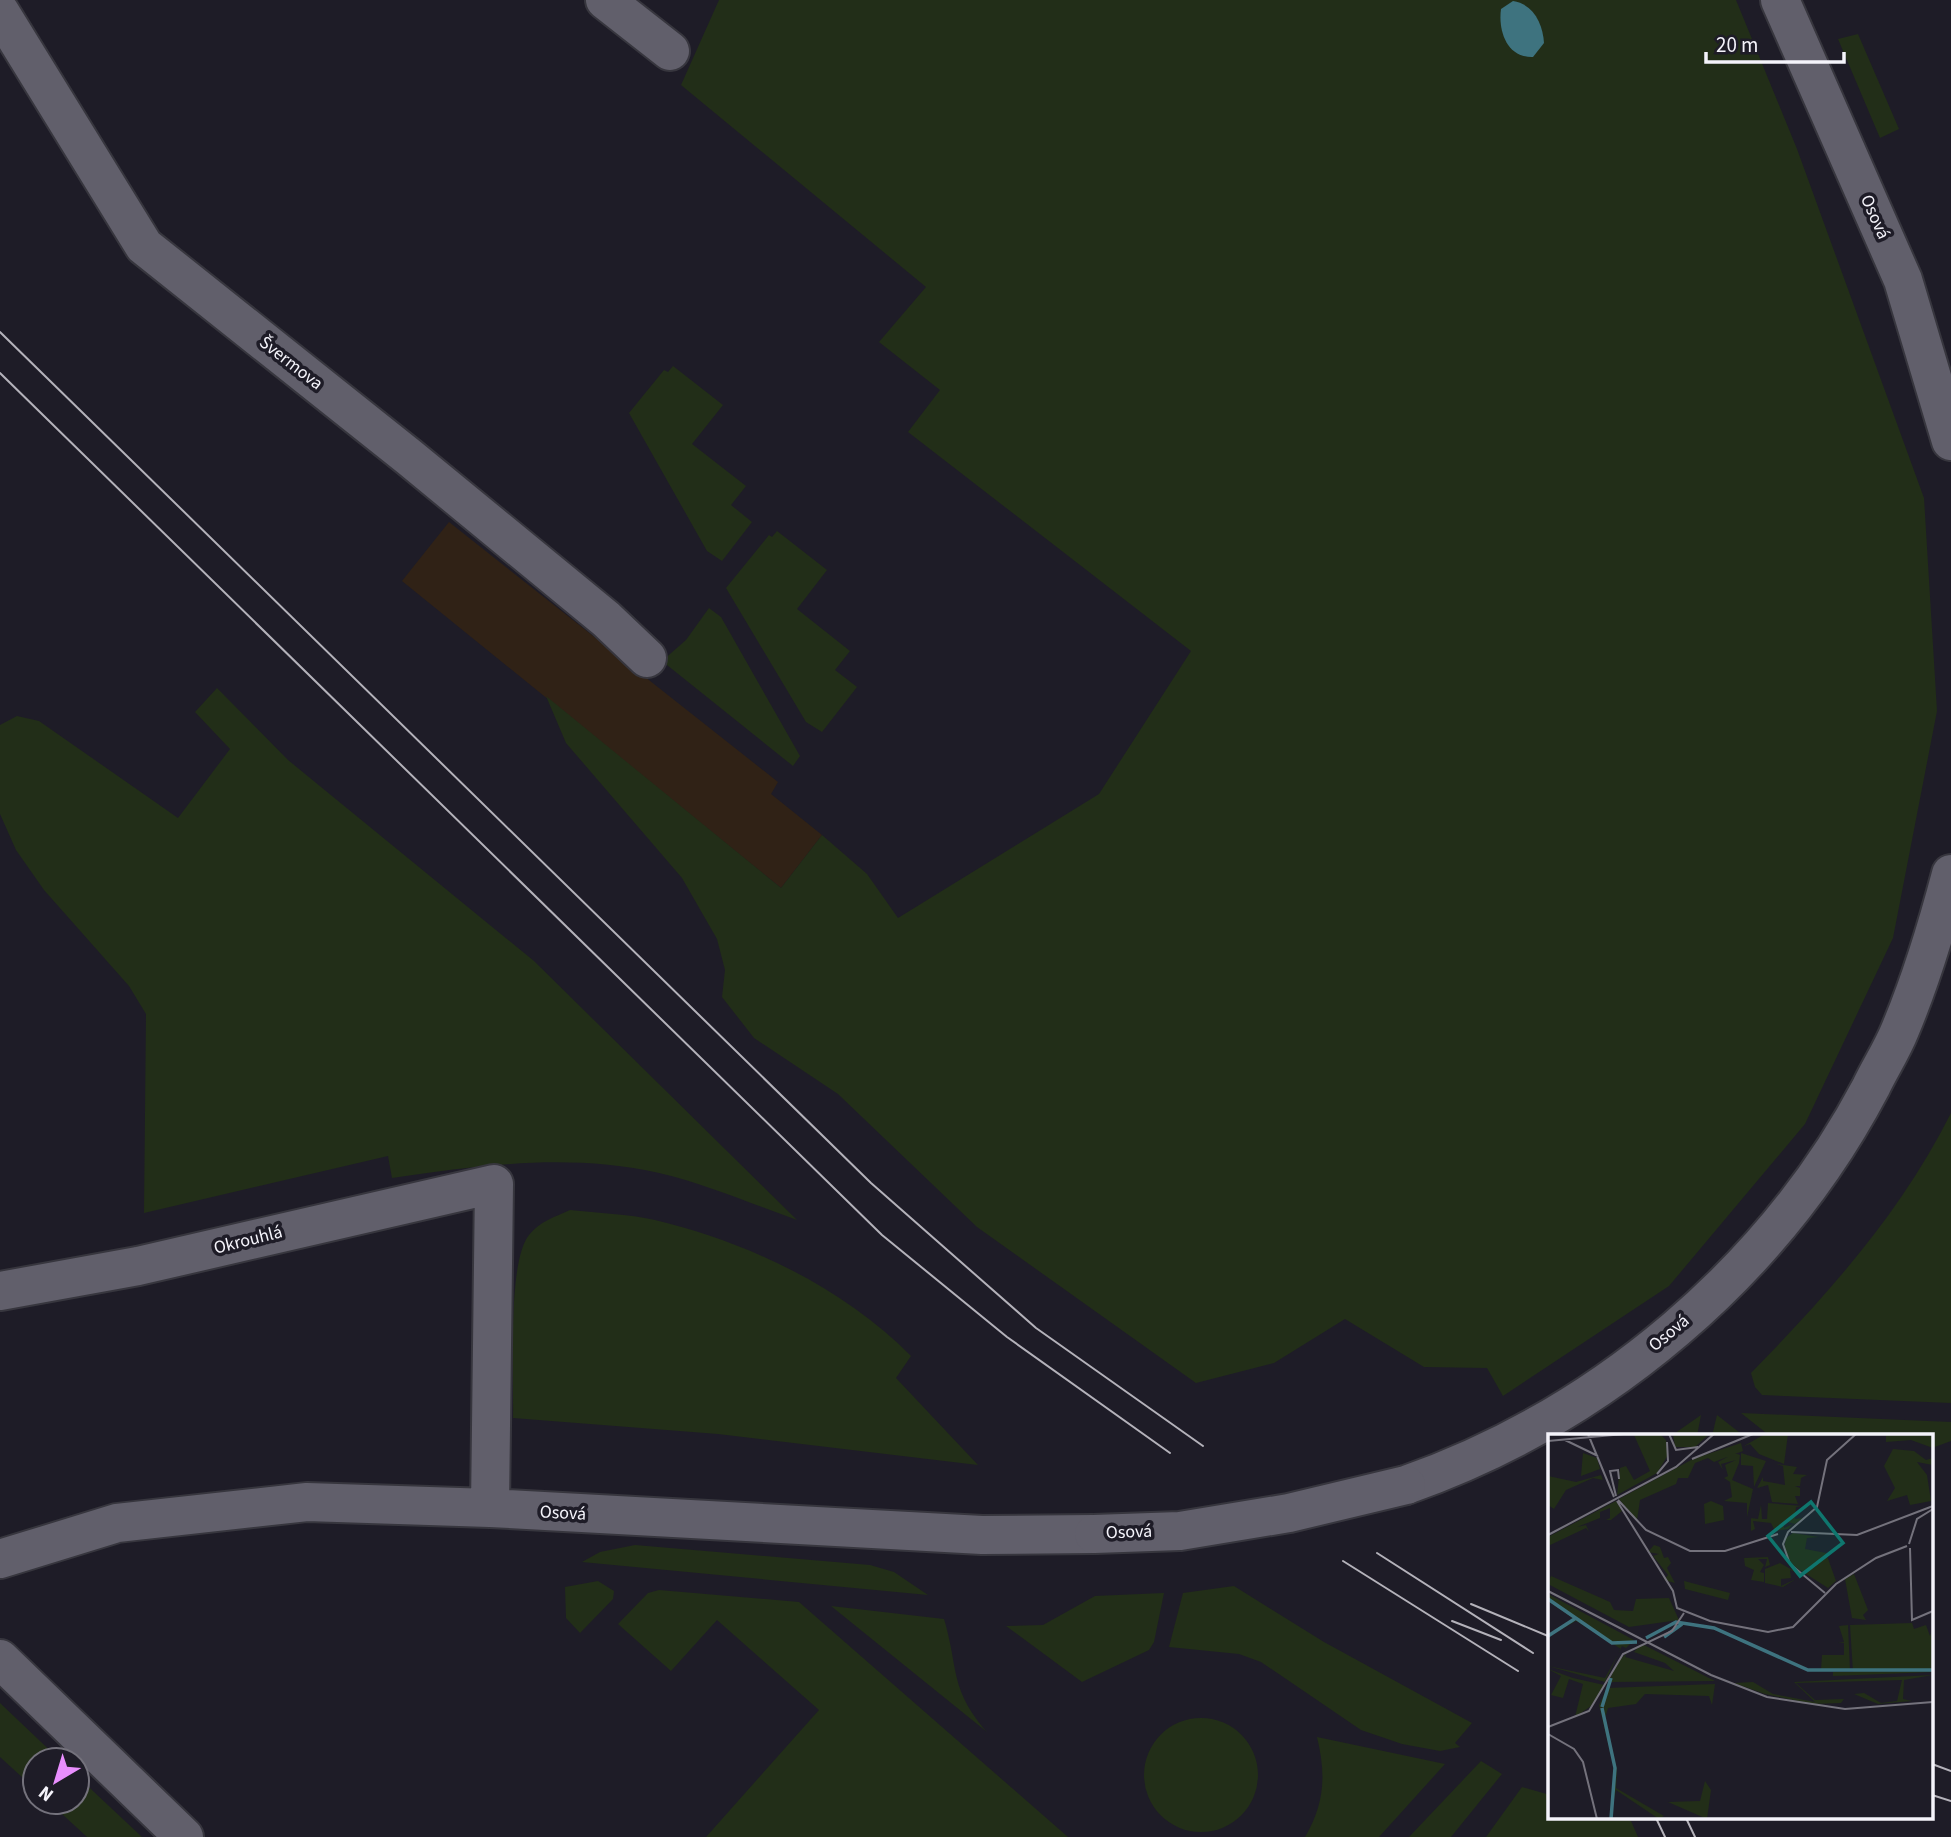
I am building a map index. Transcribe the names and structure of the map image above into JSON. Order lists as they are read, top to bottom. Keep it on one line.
{"streets":{"street":["Osová","Švermova","Okrouhlá"]},"crossings":[["Osová","Okrouhlá"]],"scale_bar":"20 m","north":"bottom left"}
